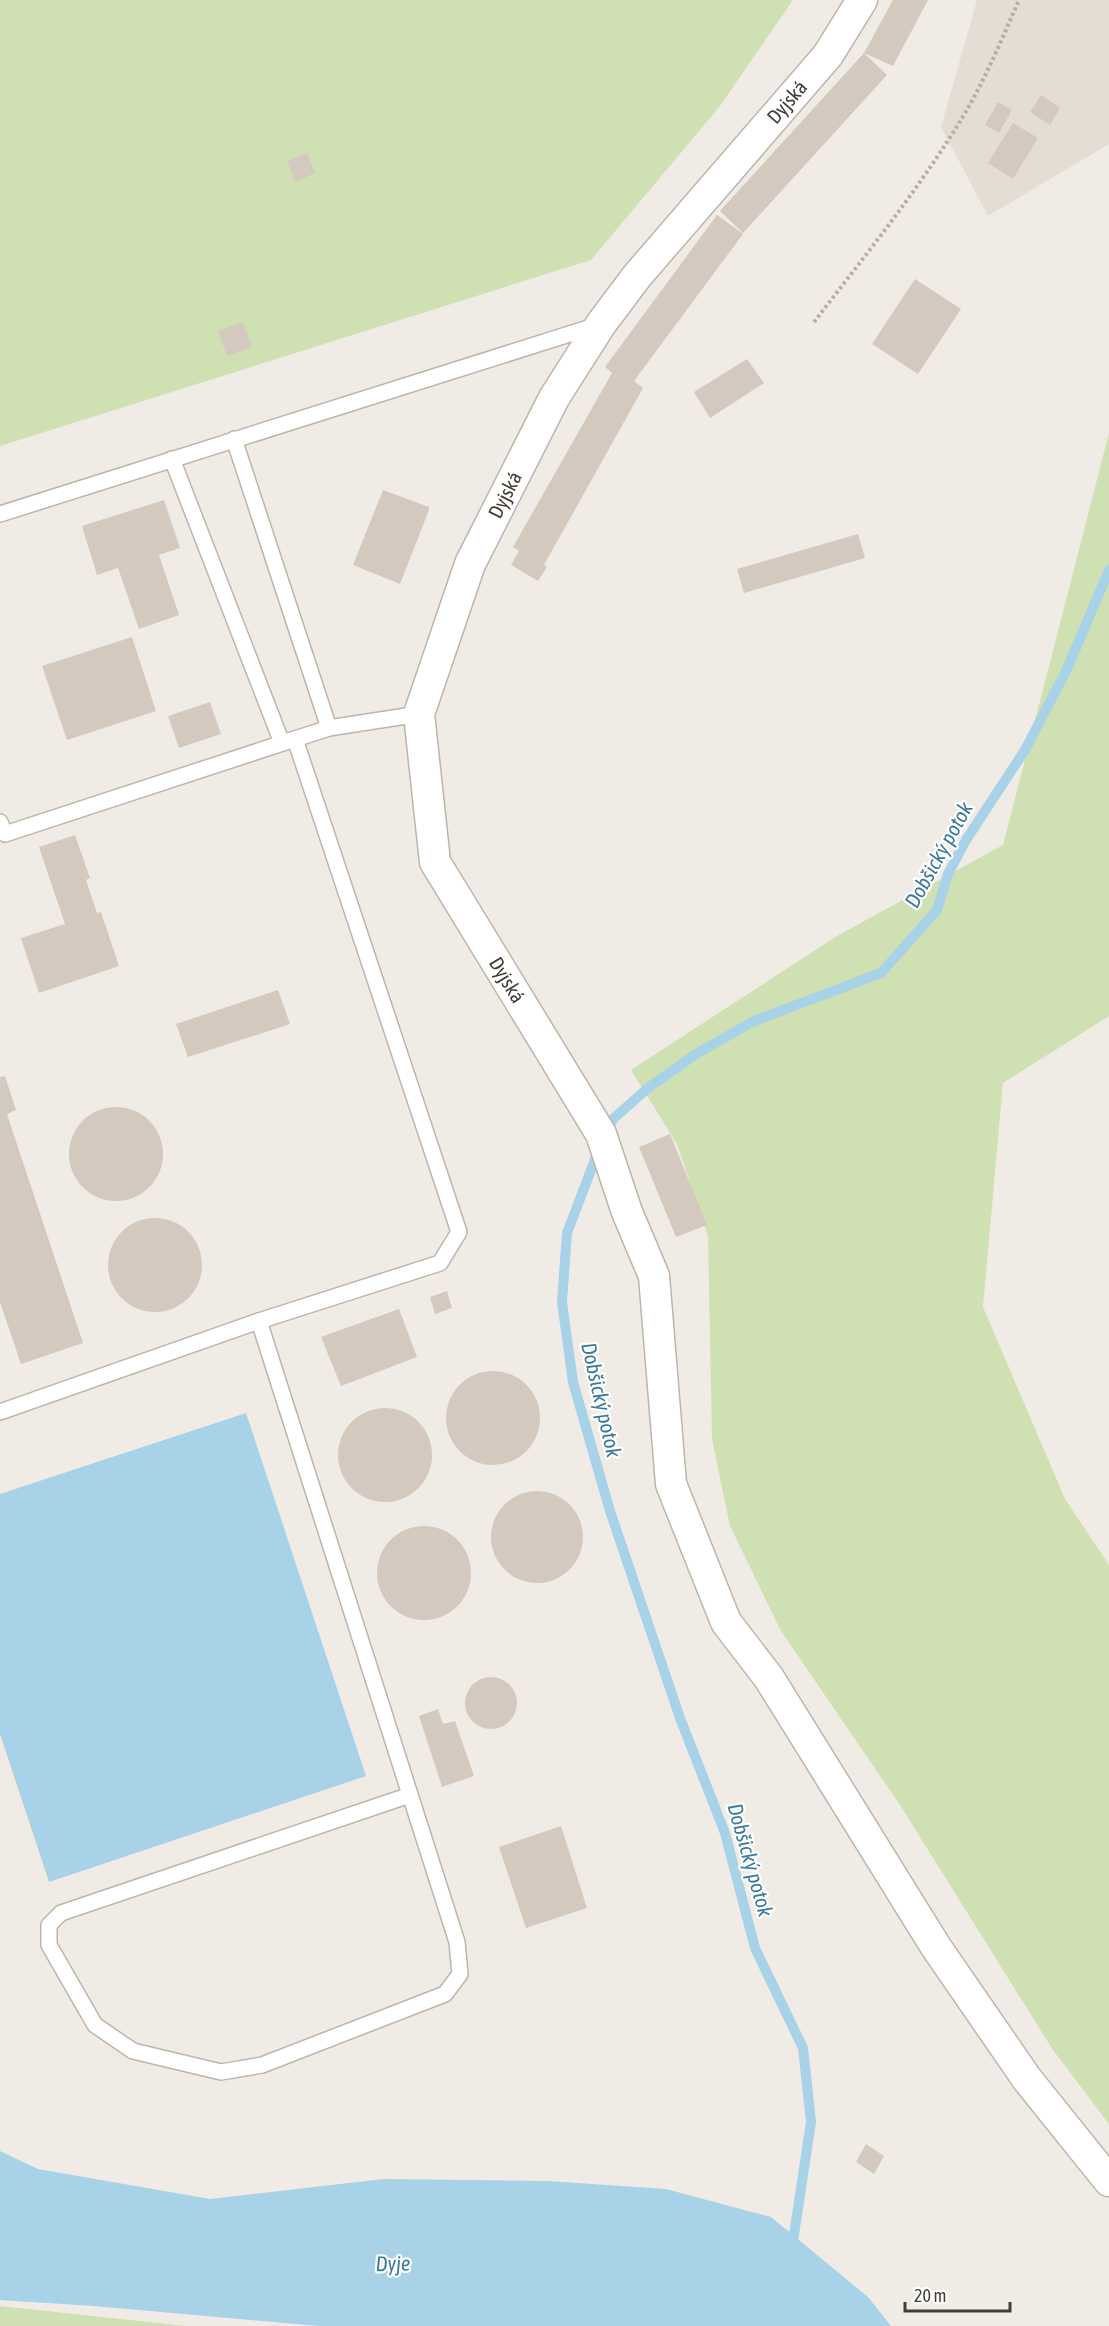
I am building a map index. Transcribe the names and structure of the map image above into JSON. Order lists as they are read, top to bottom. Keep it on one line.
{"streets":{"street":["Dyjská"]},"water":["Dobšický potok","Dyje"],"scale_bar":"20 m"}
